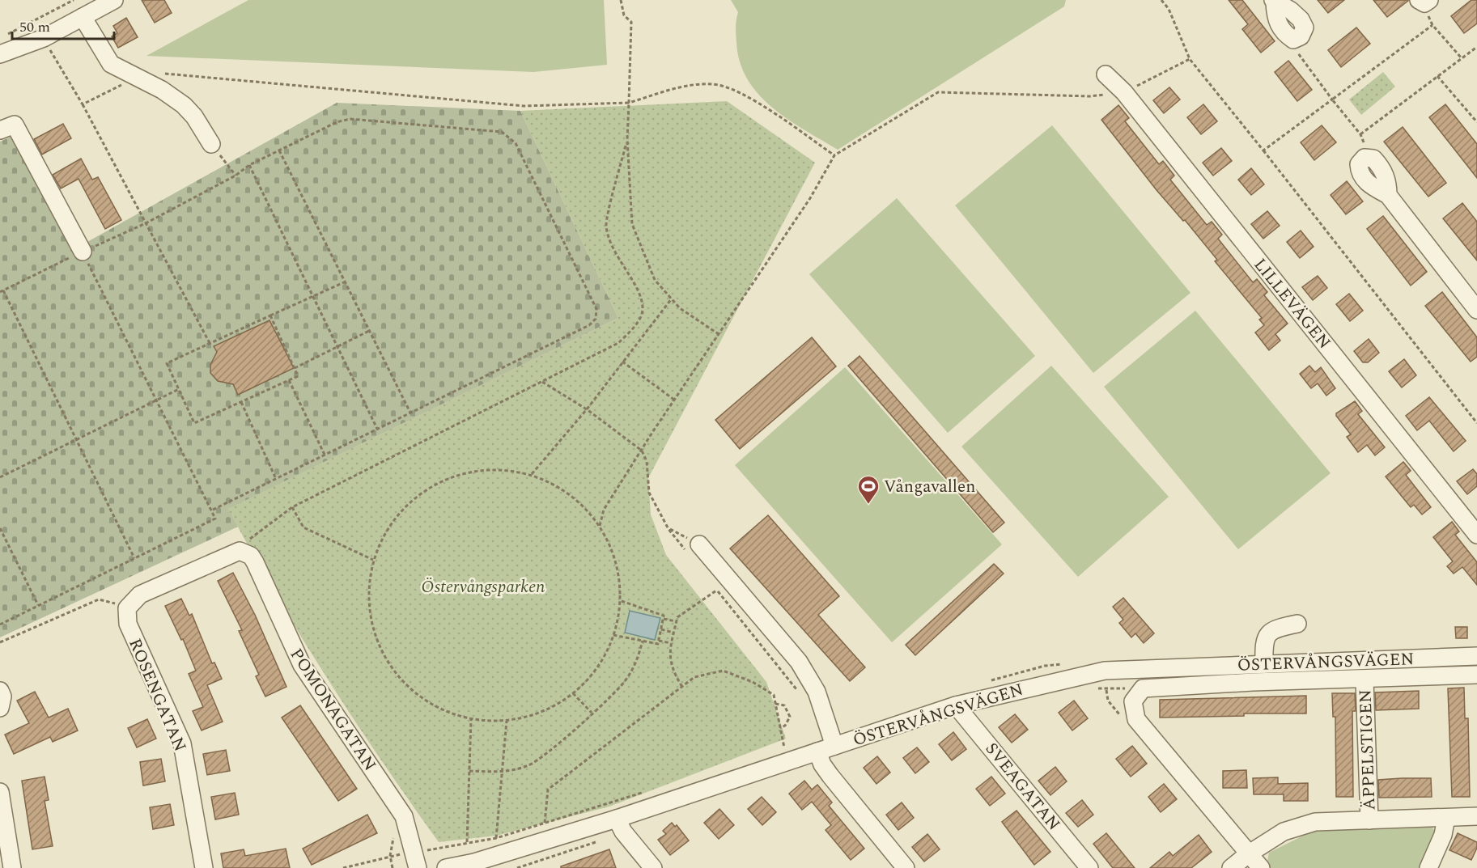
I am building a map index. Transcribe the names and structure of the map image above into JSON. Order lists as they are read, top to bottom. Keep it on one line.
{"streets":{"street":["LILLEVÄGEN","ÖSTERVÅNGSVÄGEN","ROSENGATAN","POMONAGATAN","ÄPPELSTIGEN","SVEAGATAN"]},"crossings":[["ÖSTERVÅNGSVÄGEN","SVEAGATAN"]],"parks":["Östervångsparken"],"places":{"sports":["Vångavallen"]},"scale_bar":"50 m"}
